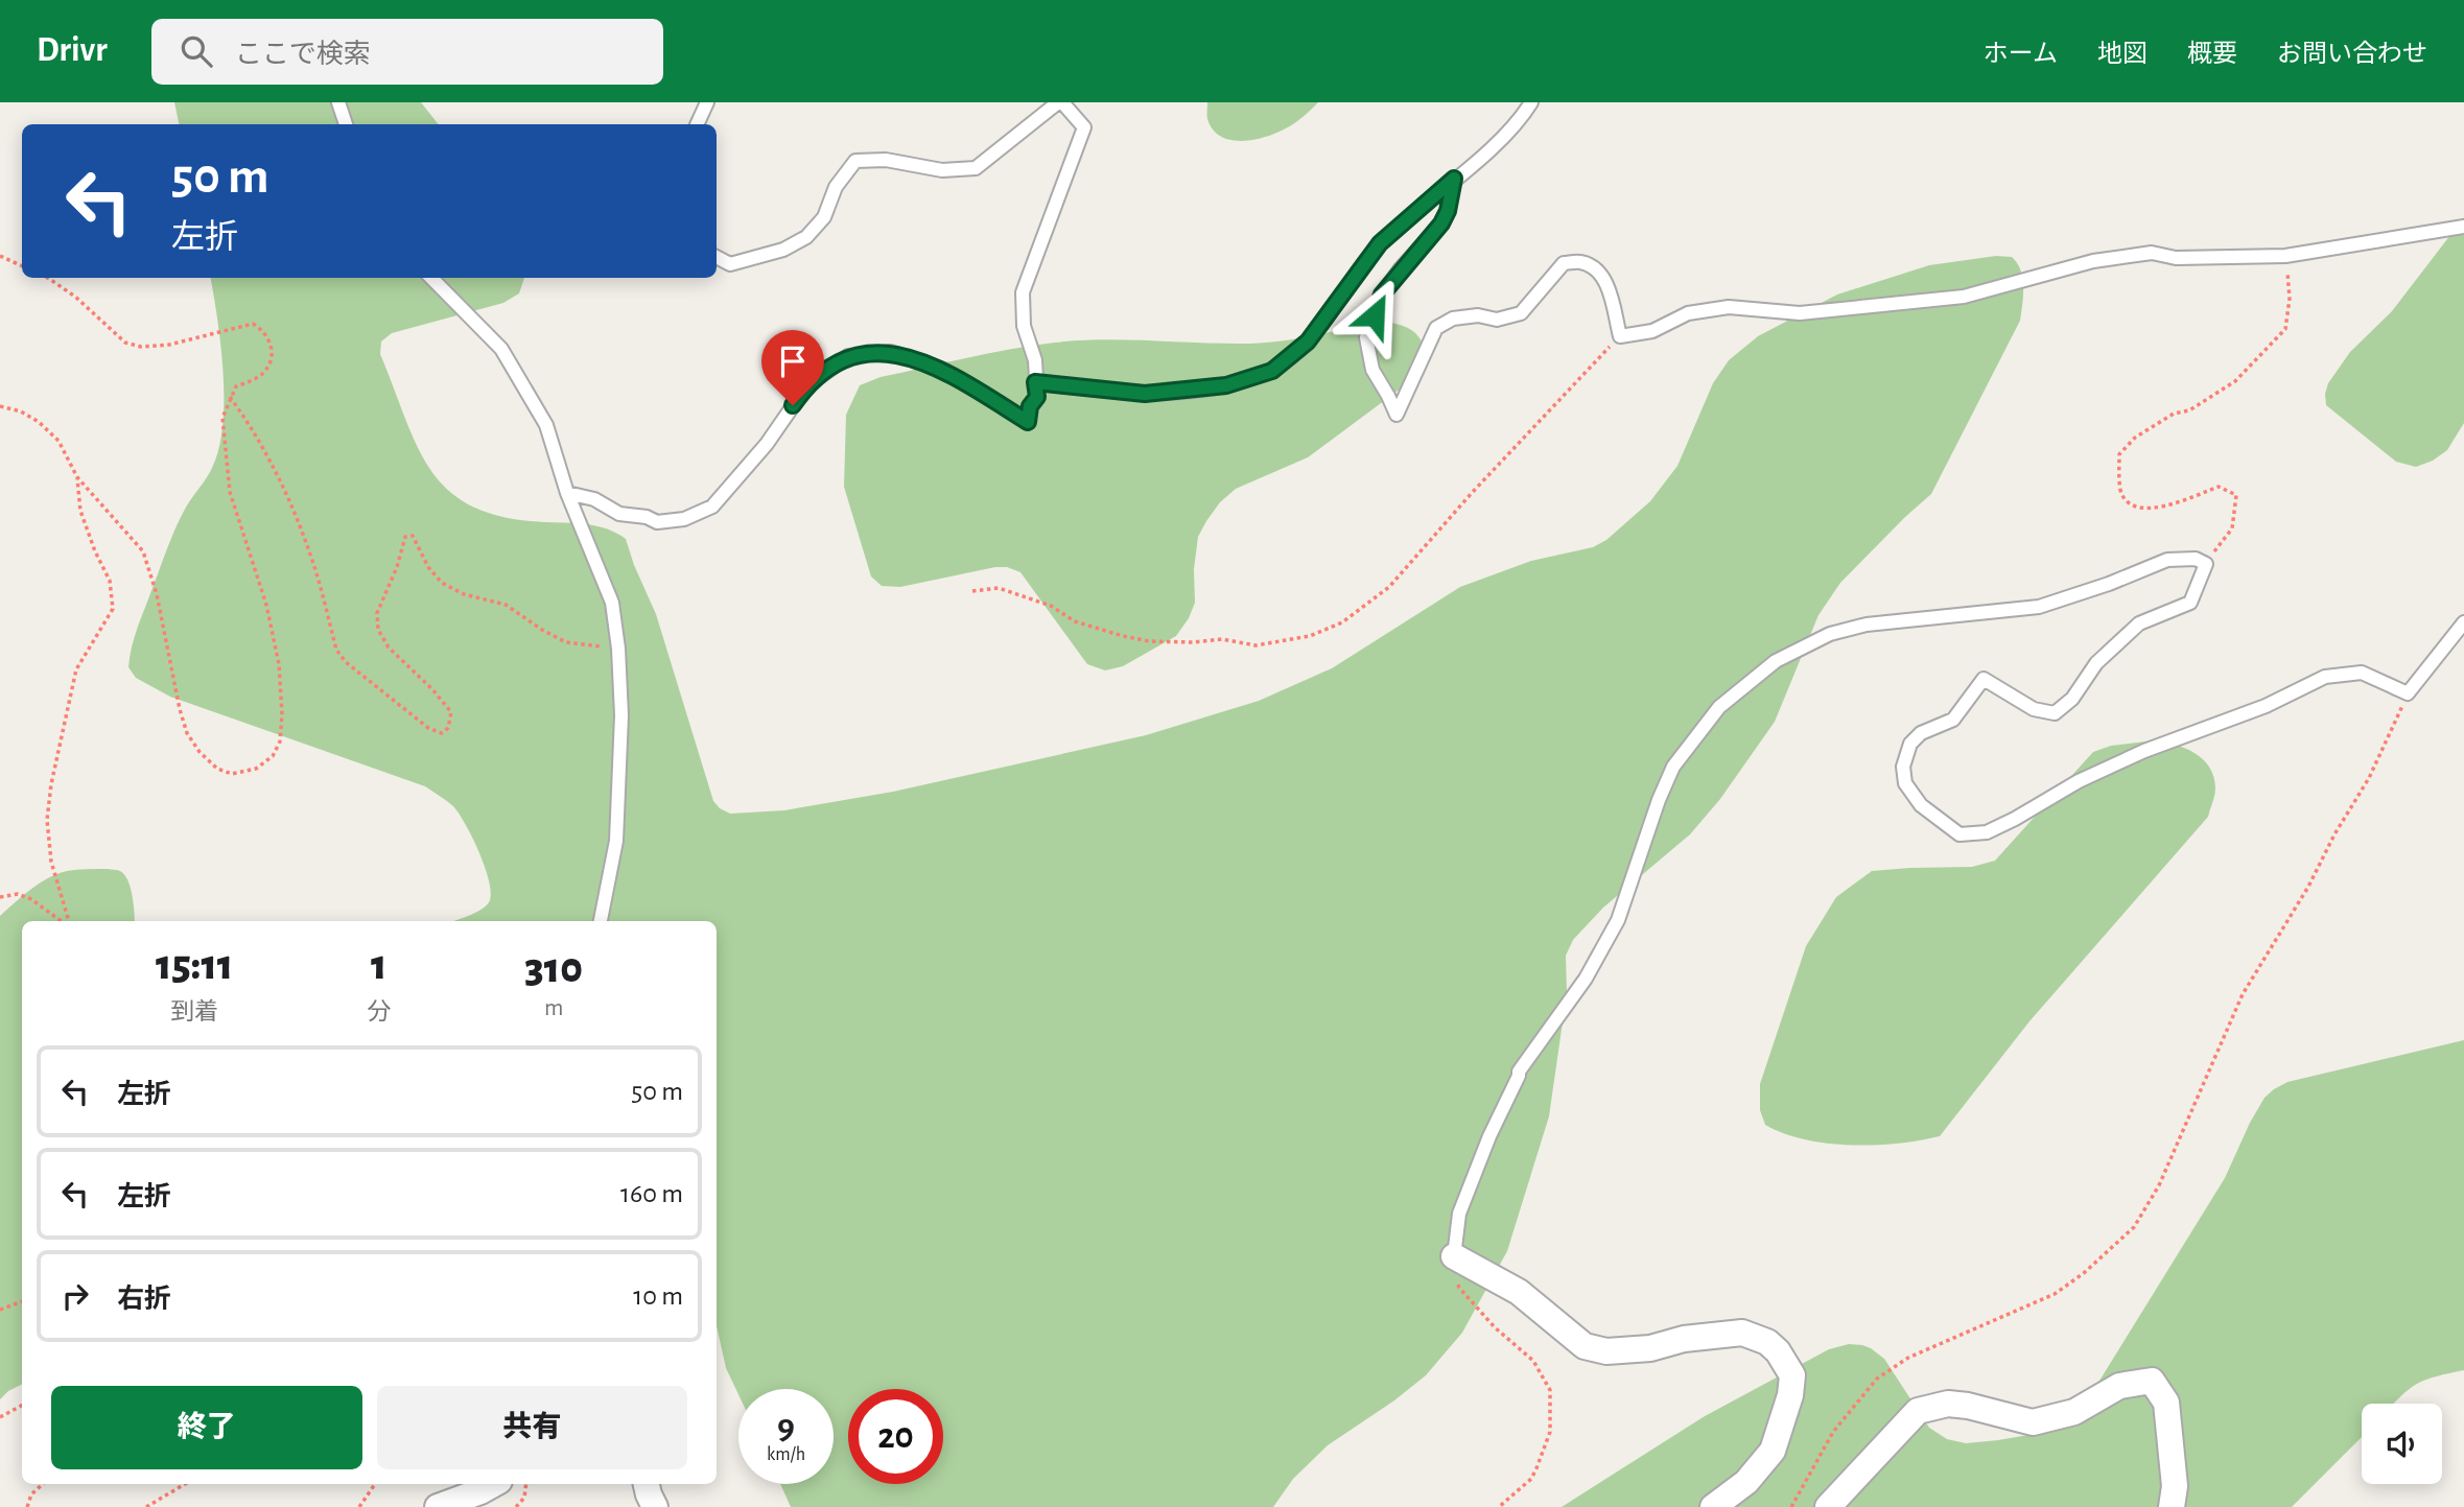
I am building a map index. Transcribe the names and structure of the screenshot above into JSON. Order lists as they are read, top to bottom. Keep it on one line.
{"page":{"header":"Drivr","search":"ここで検索","nav":["ホーム","地図","概要","お問い合わせ"],"turn":["50 m","左折"],"eta":["15:11","到着","1","分","310","m"],"list":[{"name":"左折","value":"50 m"},{"name":"左折","value":"160 m"},{"name":"右折","value":"10 m"}],"buttons":["終了","共有"],"speed":"9 km/h","limit":"20"}}
